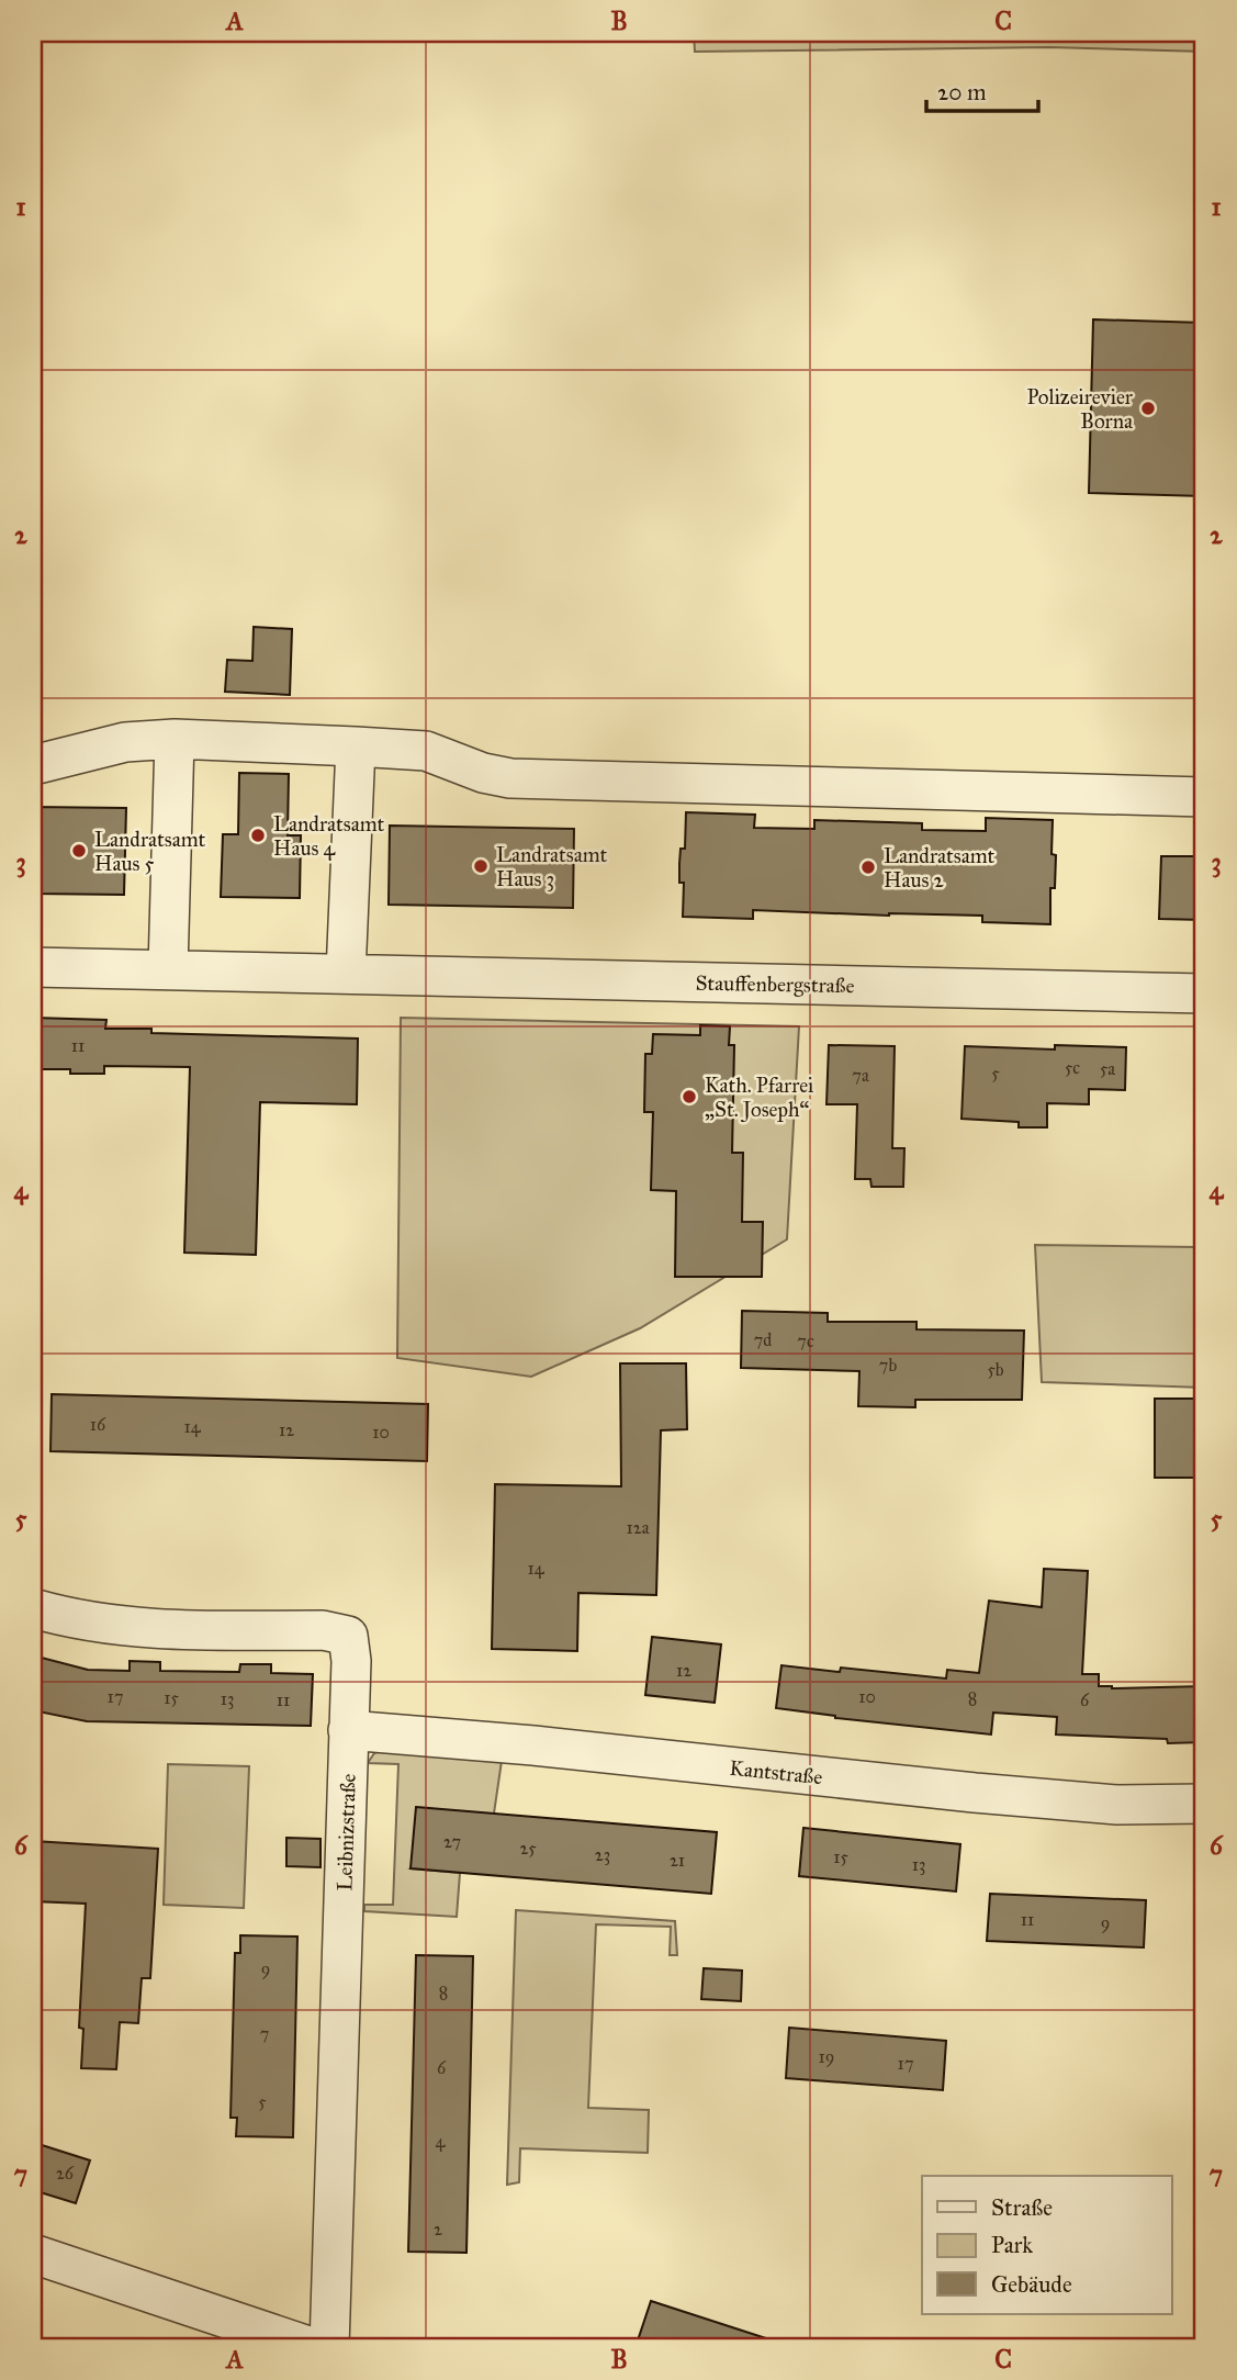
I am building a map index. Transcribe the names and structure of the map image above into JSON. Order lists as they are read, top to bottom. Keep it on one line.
{"streets":{"street":["Stauffenbergstraße","Kantstraße","Leibnizstraße"]},"crossings":[["Kantstraße","Leibnizstraße"]],"places":["Polizeirevier Borna","Landratsamt Haus 4","Landratsamt Haus 5","Landratsamt Haus 3","Landratsamt Haus 2","Kath. Pfarrei „St. Joseph“"],"house_numbers":["11","5c","5a","5","7a","7d","7c","7b","5b","16","14","12","10","12a","14","12","17","10","15","13","8","11","6","27","25","23","15","21","13","11","9","9","8","7","19","17","6","5","4","26","2"],"legend":["Straße","Park","Gebäude"],"scale_bar":"20 m","grid":{"columns":["A","B","C"],"rows":["1","2","3","4","5","6","7"]}}
